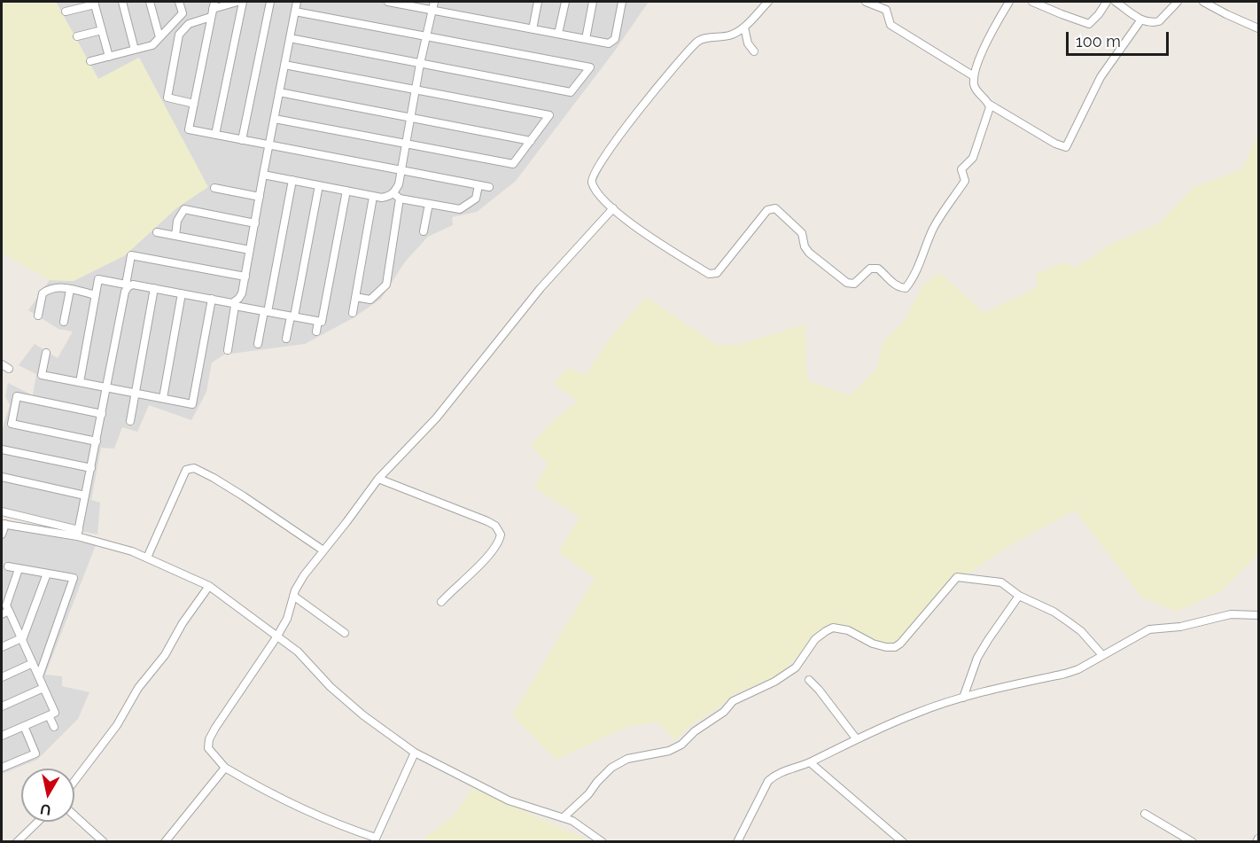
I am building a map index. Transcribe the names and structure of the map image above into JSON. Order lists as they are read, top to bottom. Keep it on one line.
{"scale_bar":"100 m","north":"bottom"}
